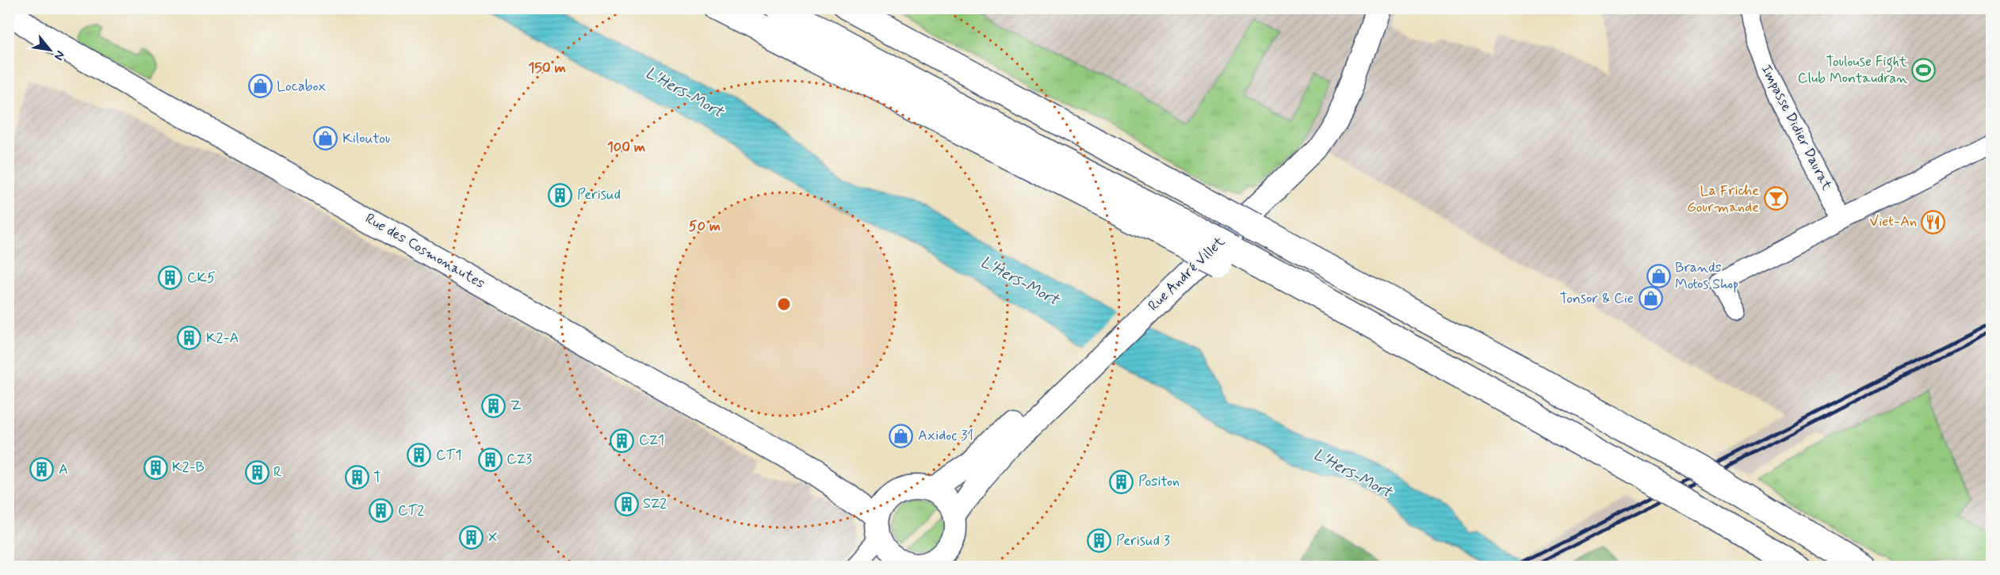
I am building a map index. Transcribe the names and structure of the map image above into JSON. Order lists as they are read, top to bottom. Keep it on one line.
{"streets":{"main road":["Rue des Cosmonautes","Rue André Villet"],"street":["Impasse Didier Daurat"]},"crossings":[["Rue des Cosmonautes","Rue André Villet"]],"water":["L'Hers-Mort"],"places":{"sports":["Toulouse Fight Club Montaudran"],"shop":["Locabox","Kiloutou","Brands Motos Shop","Tonsor & Cie","Axidoc 31"],"building":["Perisud","CK5","K2-A","Z","CZ1","CT1","CZ3","K2-B","A","R","T","Positon","SZ2","CT2","X","Perisud 3"],"bar":["La Friche Gourmande"],"restaurant":["Viet-An"]},"north":"bottom right","rings":["150 m","100 m","50 m"]}
